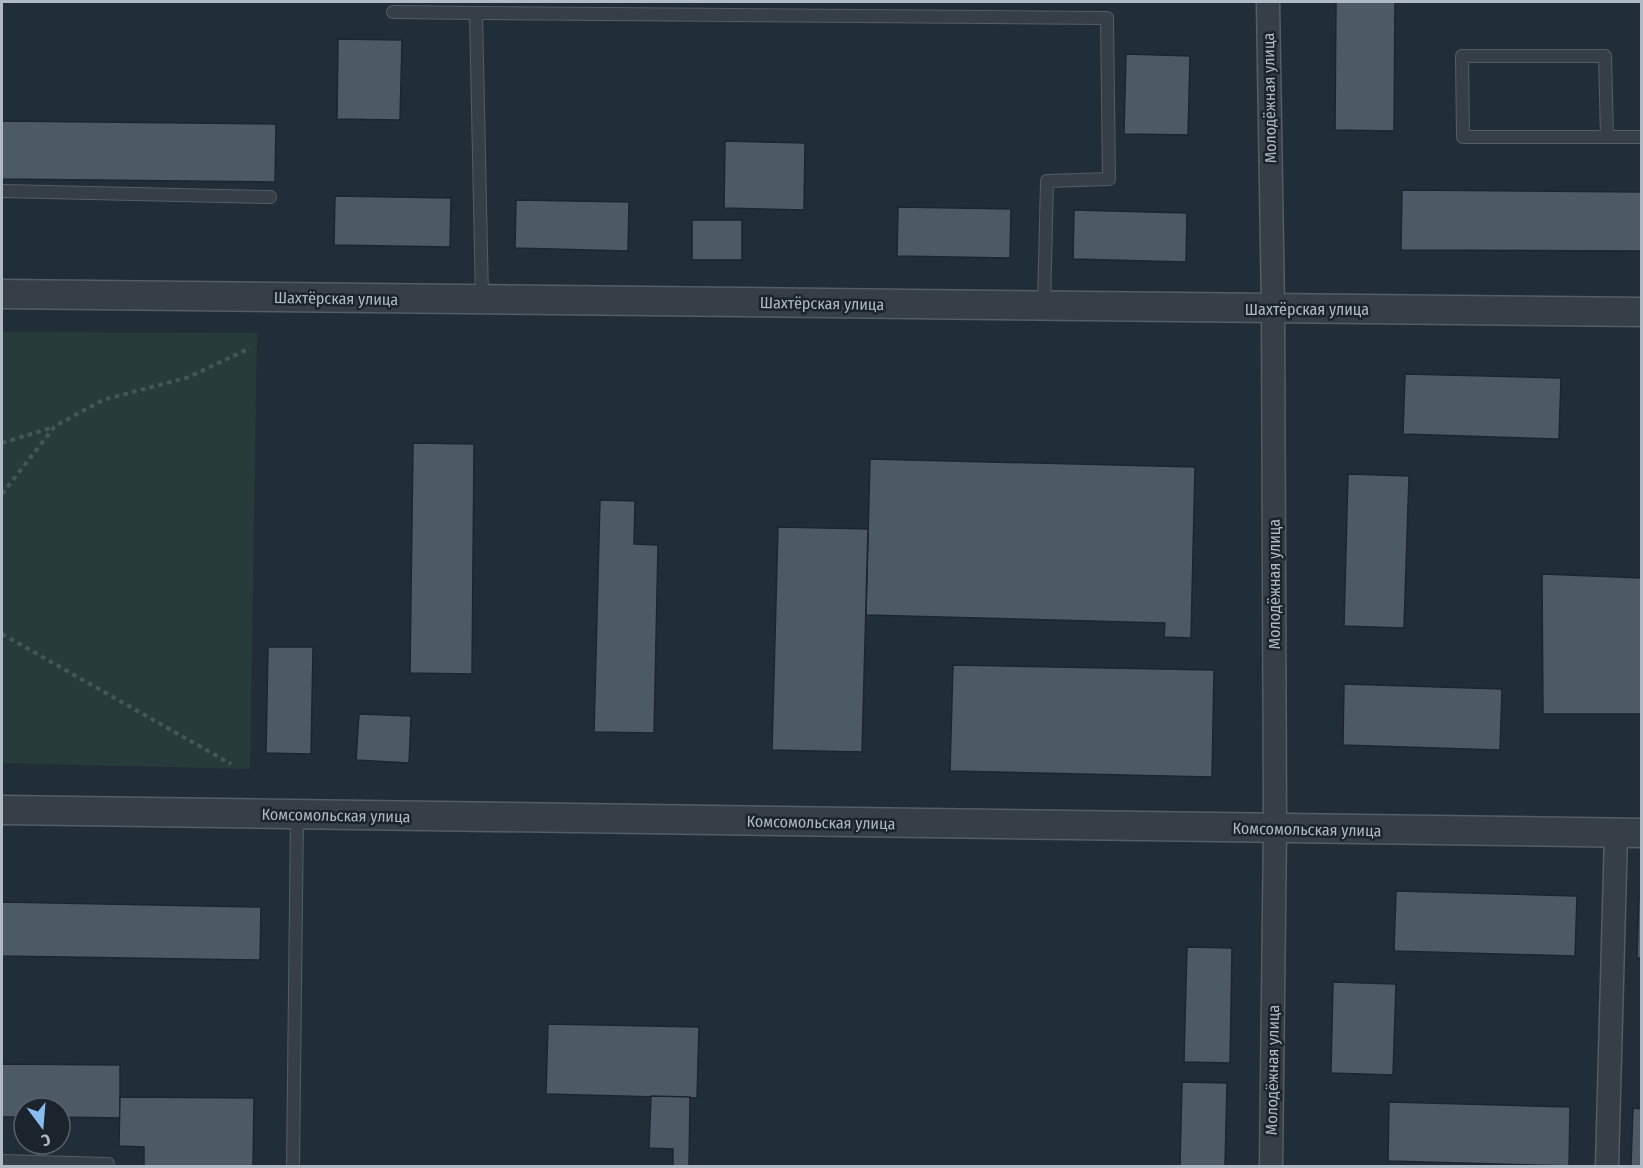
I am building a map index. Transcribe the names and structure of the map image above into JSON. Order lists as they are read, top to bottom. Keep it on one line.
{"streets":{"street":["Молодёжная улица","Шахтёрская улица","Комсомольская улица"]},"crossings":[["Молодёжная улица","Шахтёрская улица"],["Молодёжная улица","Комсомольская улица"]],"north":"bottom"}
